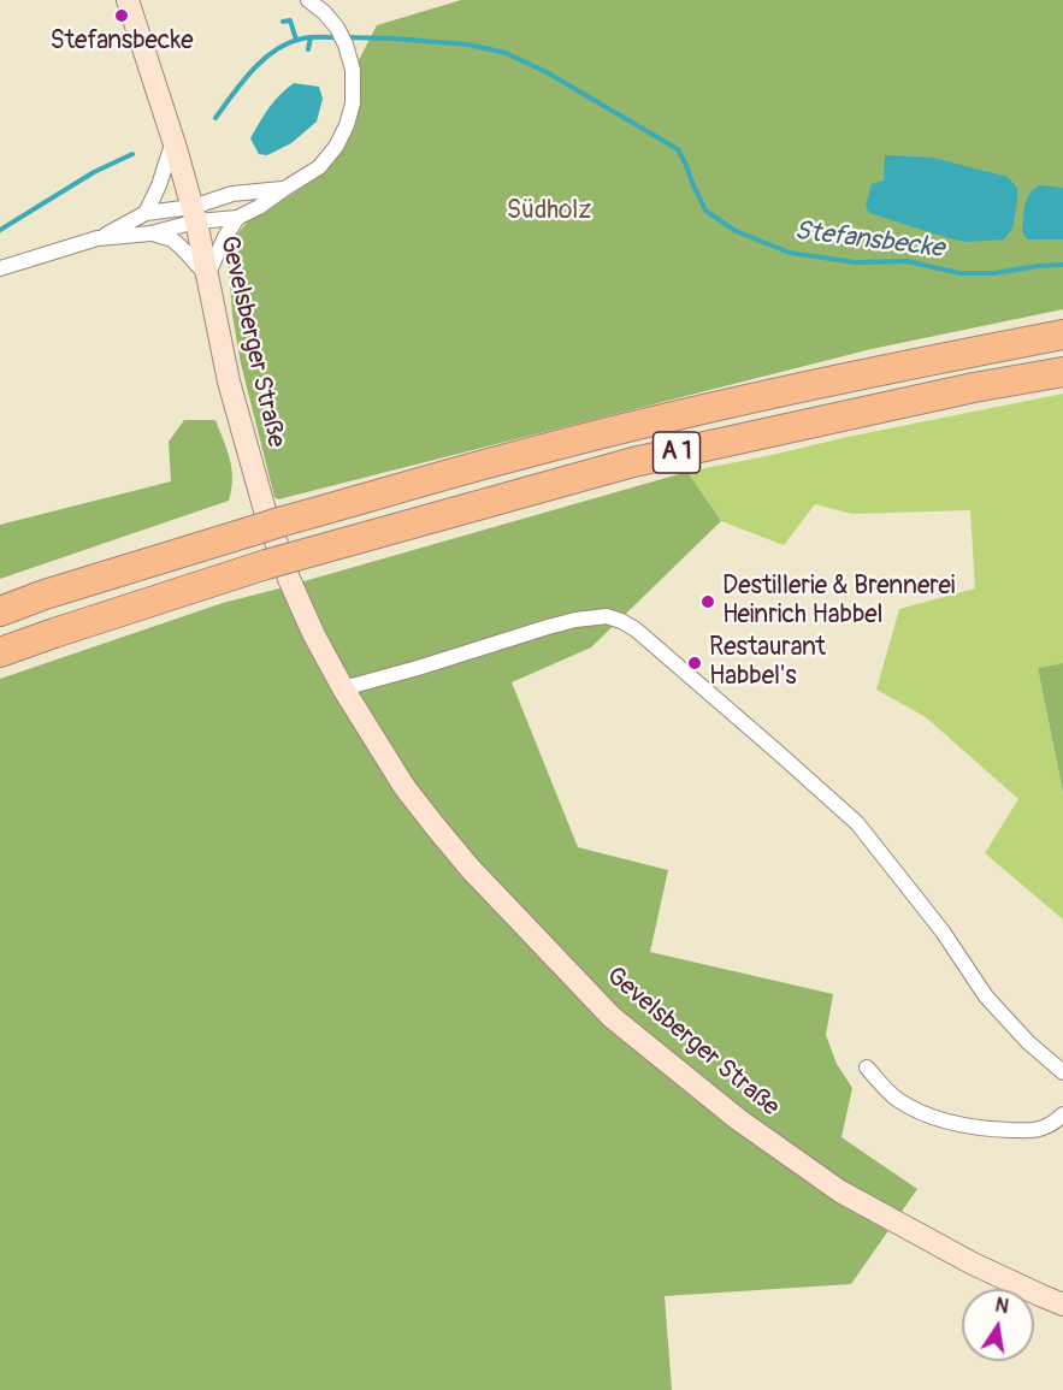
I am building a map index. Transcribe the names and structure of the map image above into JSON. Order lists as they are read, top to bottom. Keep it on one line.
{"streets":{"highway":["A 1"],"main road":["Gevelsberger Straße"]},"water":["Stefansbecke"],"parks":["Südholz"],"places":["Stefansbecke","Destillerie & Brennerei Heinrich Habbel","Restaurant Habbel's"],"north":"top"}
